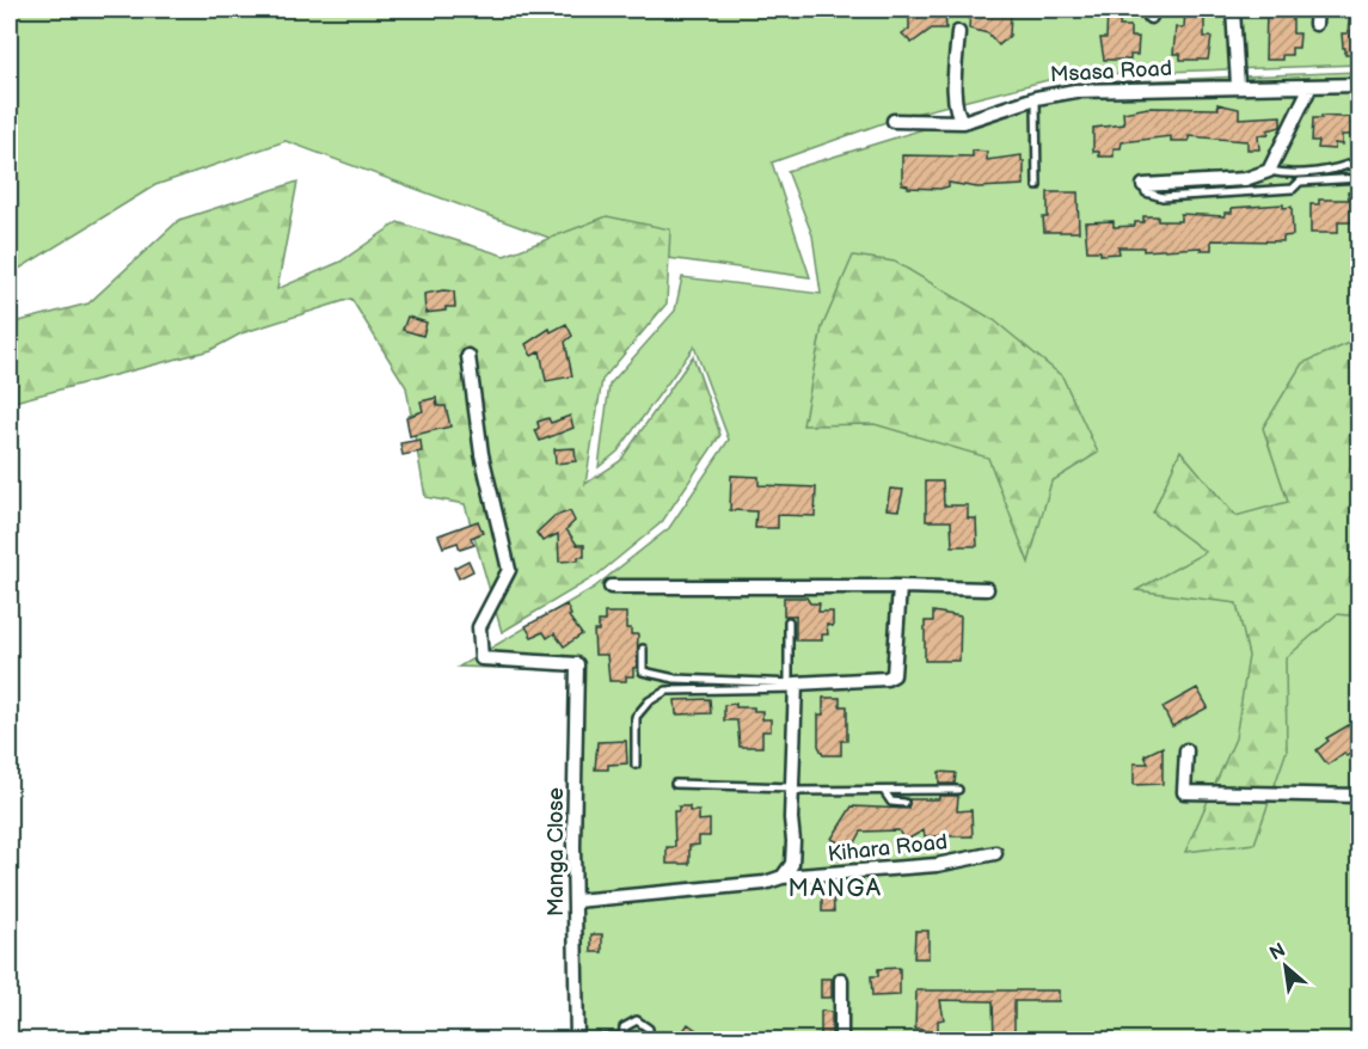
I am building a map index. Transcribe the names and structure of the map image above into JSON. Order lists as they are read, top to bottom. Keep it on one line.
{"streets":{"street":["Msasa Road","Kihara Road","Manga Close"]},"crossings":[["Kihara Road","Manga Close"]],"districts":["MANGA"],"north":"top left"}
